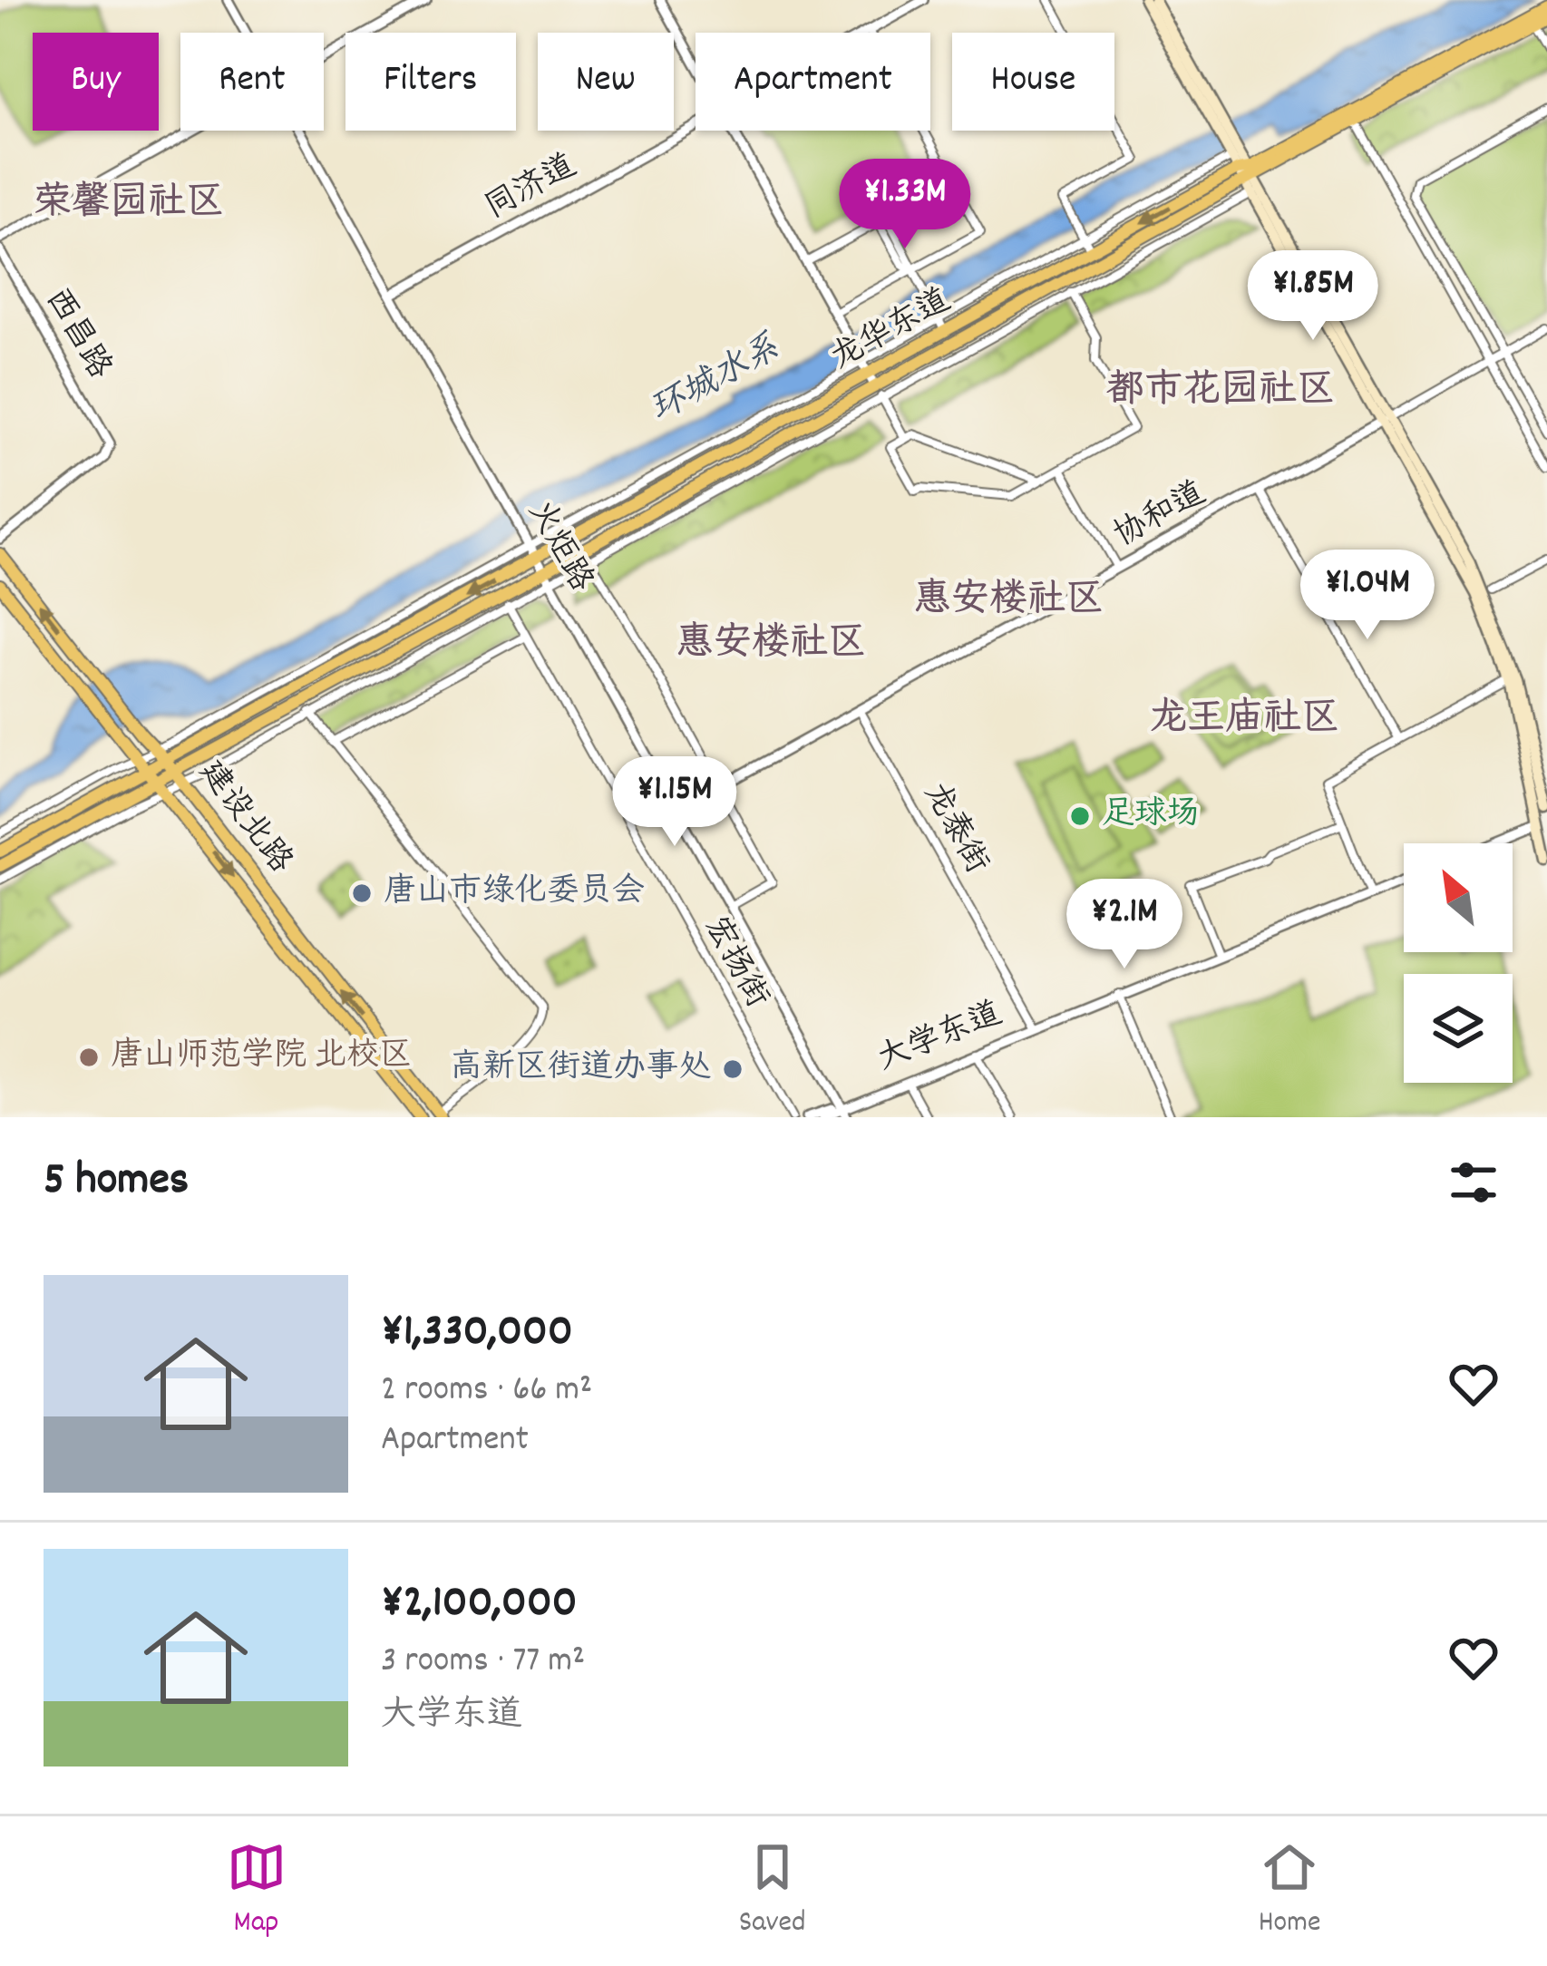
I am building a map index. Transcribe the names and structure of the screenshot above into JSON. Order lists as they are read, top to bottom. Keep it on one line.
{"streets":{"main road":["龙华东道","建设北路"],"street":["同济道","西昌路","协和道","火炬路","龙泰街","宏扬街","大学东道"]},"crossings":[["同济道","火炬路"],["龙华东道","火炬路"],["龙华东道","建设北路"],["协和道","火炬路"],["协和道","龙泰街"],["火炬路","大学东道"],["龙泰街","大学东道"]],"districts":["荣馨园社区","都市花园社区","惠安楼社区","惠安楼社区","龙王庙社区"],"water":["环城水系"],"places":["足球场","唐山市绿化委员会","唐山师范学院 北校区","高新区街道办事处"],"north":"top left","page":{"chip":["Buy","Rent","Filters","New","Apartment","House"],"price":["¥1.33M","¥1.85M","¥1.04M","¥1.15M","¥2.1M"],"heading":"5 homes","list":[{"name":"¥1,330,000","note":"2 rooms · 66 m² · Apartment"},{"name":"¥2,100,000","note":"3 rooms · 77 m² · 大学东道"}],"tabs":["Map","Saved","Home"]}}
